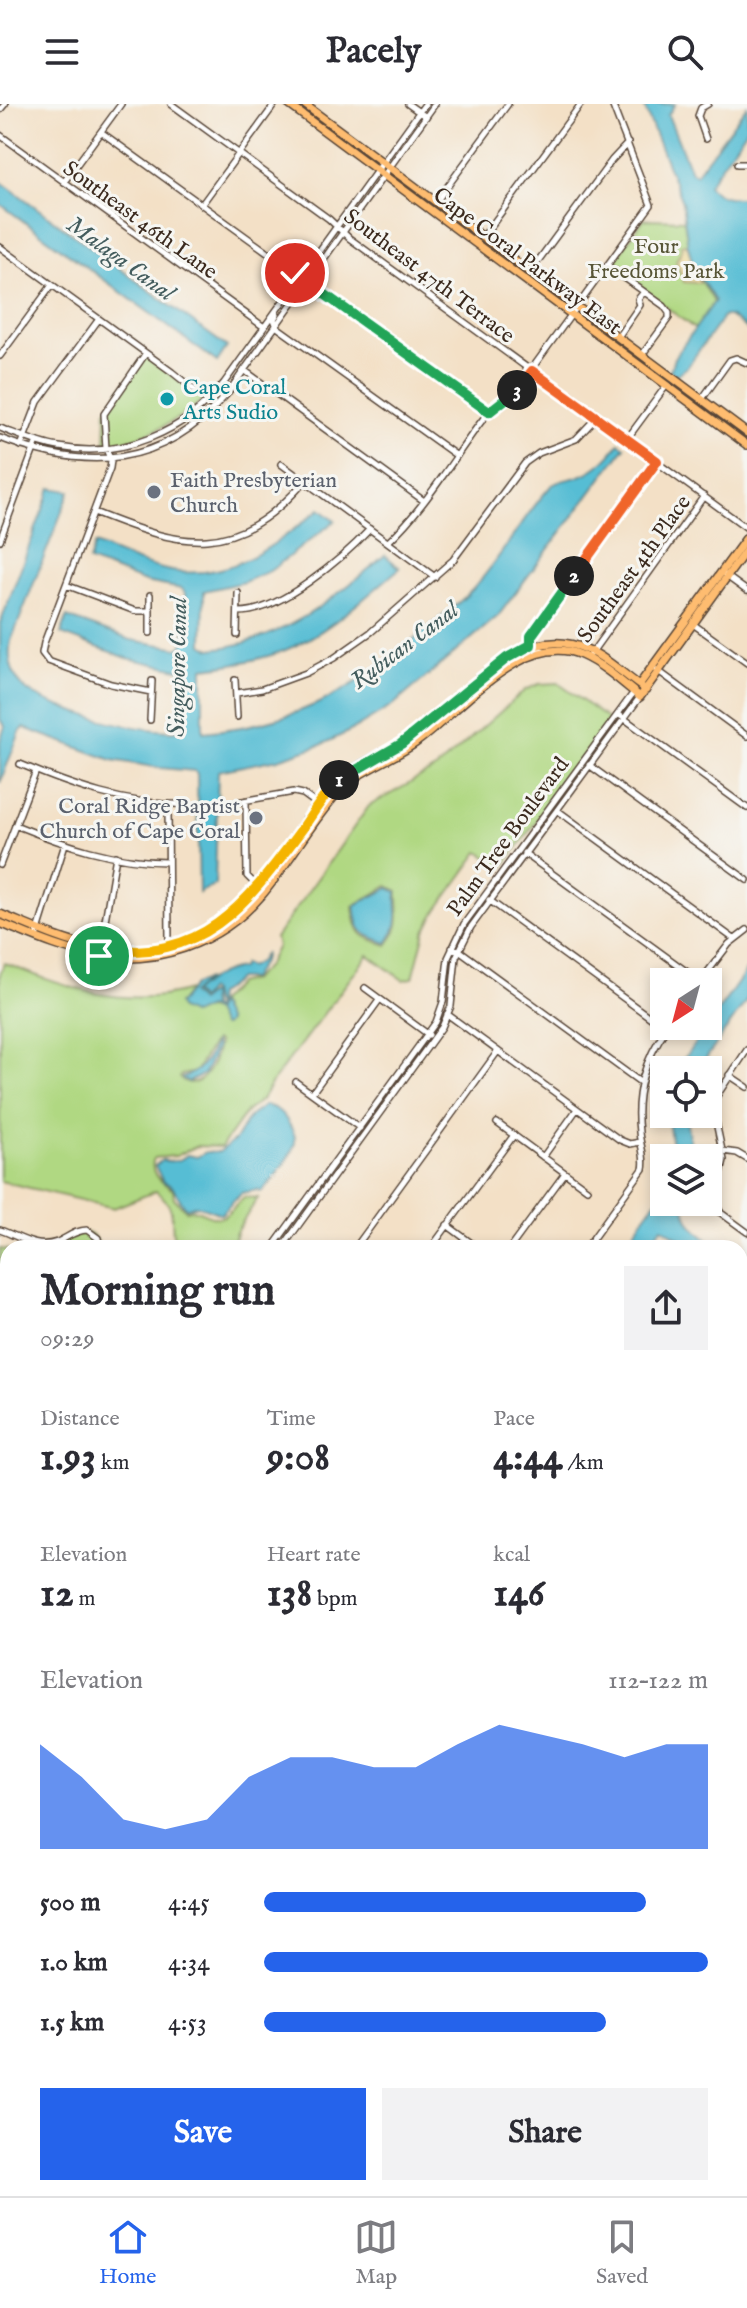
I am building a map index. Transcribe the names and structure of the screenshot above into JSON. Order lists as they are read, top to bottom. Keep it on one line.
{"streets":{"main road":["Cape Coral Parkway East","Palm Tree Boulevard"],"street":["Southeast 46th Lane","Southeast 47th Terrace","Southeast 4th Place"]},"crossings":[["Southeast 47th Terrace","Southeast 4th Place"]],"water":["Malaga Canal","Rubican Canal","Singapore Canal"],"parks":["Four Freedoms Park"],"places":["Cape Coral Arts Sudio","Faith Presbyterian Church","Coral Ridge Baptist Church of Cape Coral"],"north":"bottom left","page":{"header":"Pacely","pins":["3","2","1"],"heading":["Morning run","09:29"],"stats":[["Distance","1.93 km"],["Time","9:08"],["Pace","4:44 /km"],["Elevation","12 m"],["Heart rate","138 bpm"],["kcal","146"]],"chart":["Elevation","112–122 m"],"list":[{"name":"500 m","note":"4:45"},{"name":"1.0 km","note":"4:34"},{"name":"1.5 km","note":"4:53"}],"buttons":["Save","Share"],"tabs":["Home","Map","Saved"]}}
